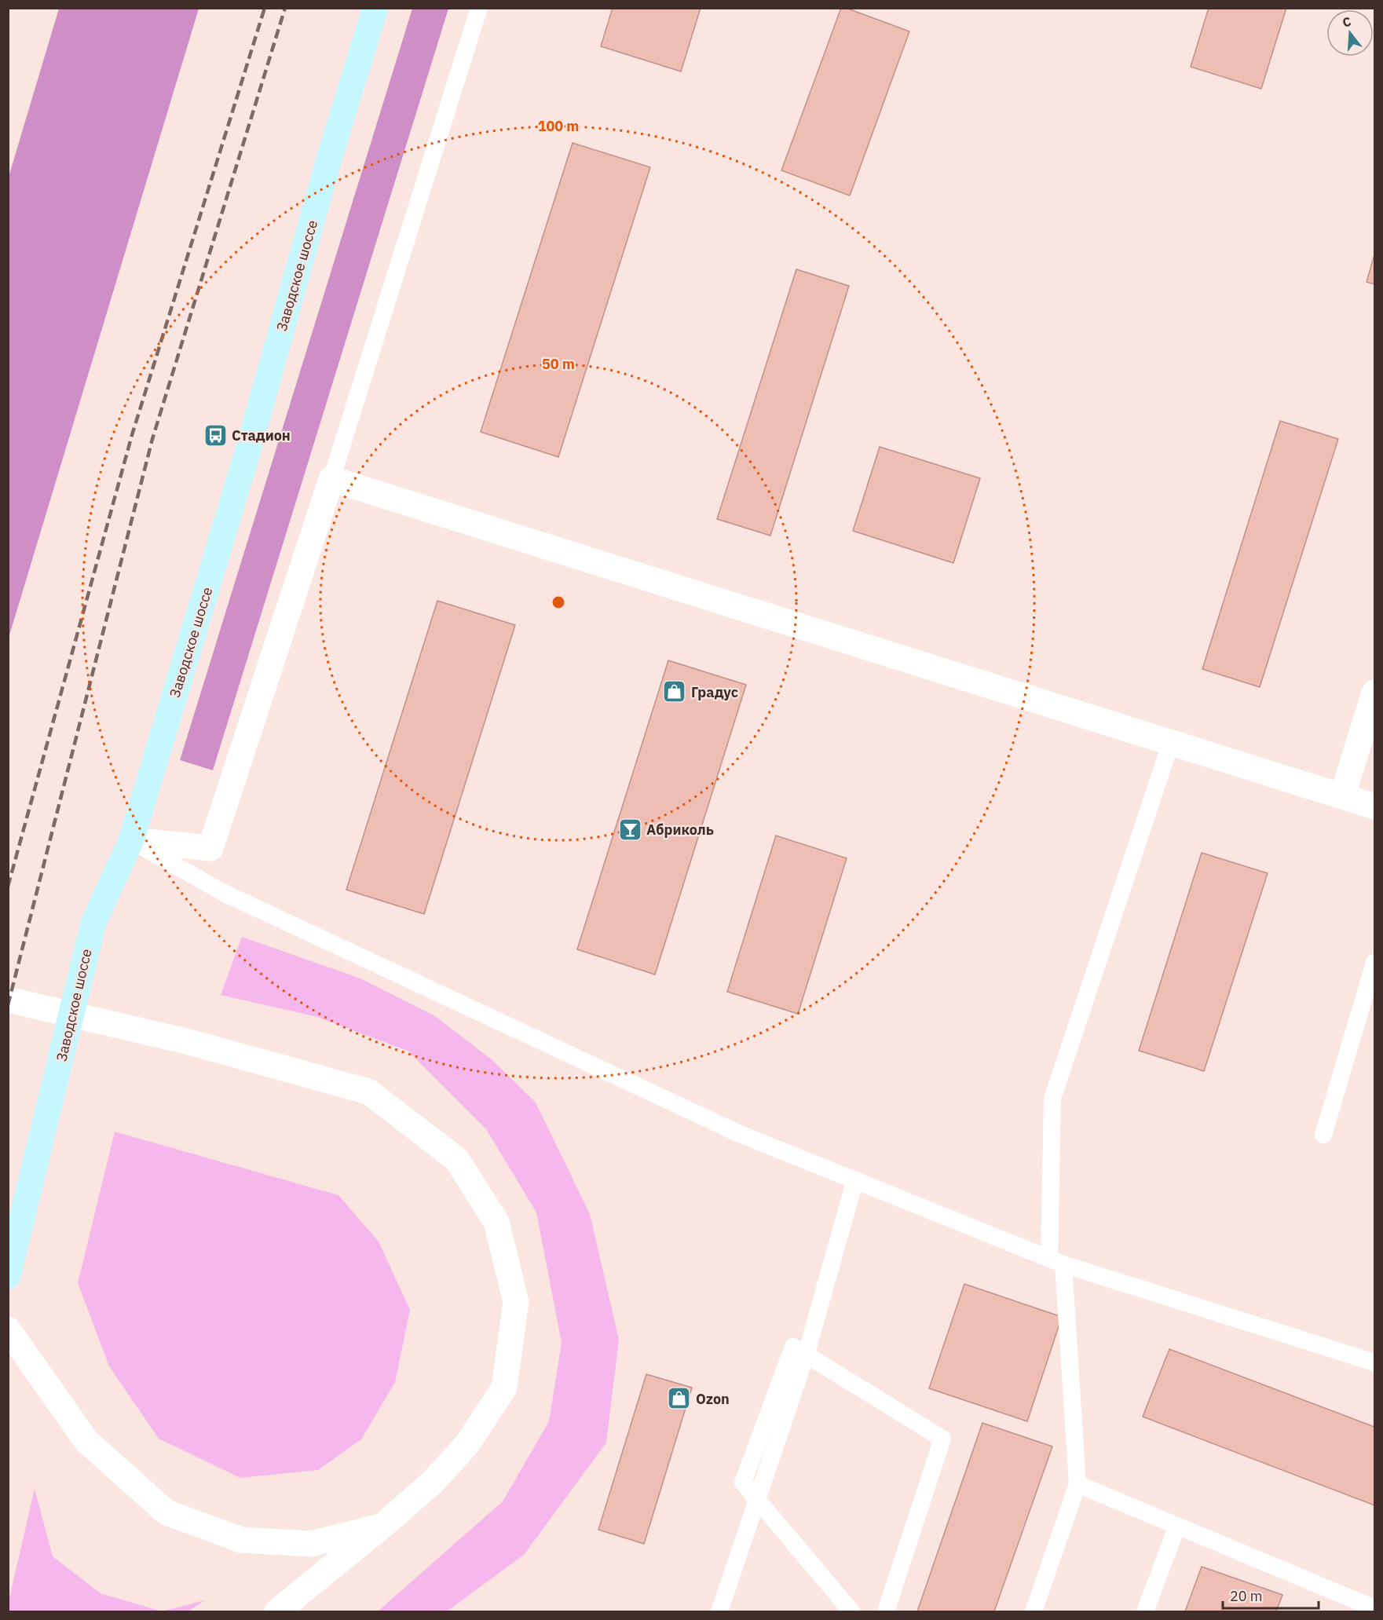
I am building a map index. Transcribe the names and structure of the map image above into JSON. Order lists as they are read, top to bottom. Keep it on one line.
{"streets":{"main road":["Заводское шоссе"]},"places":{"bus stop":["Стадион"],"shop":["Градус","Ozon"],"bar":["Абриколь"]},"scale_bar":"20 m","north":"top","rings":["100 m","50 m"]}
